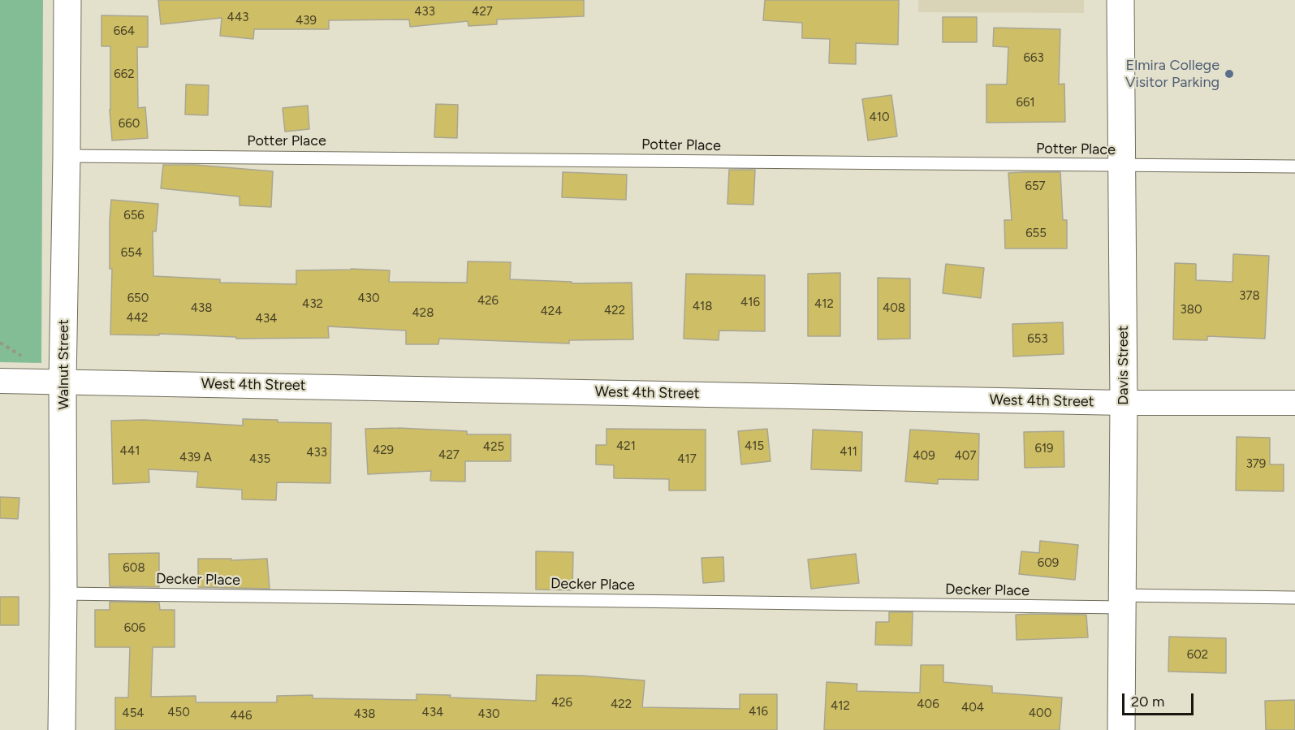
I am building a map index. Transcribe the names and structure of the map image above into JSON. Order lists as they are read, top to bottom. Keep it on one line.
{"streets":{"street":["Walnut Street","Davis Street","West 4th Street"],"lane":["Potter Place","Decker Place"]},"crossings":[["Potter Place","Walnut Street"],["Potter Place","Davis Street"],["Walnut Street","West 4th Street"],["Walnut Street","Decker Place"],["Davis Street","West 4th Street"],["Davis Street","Decker Place"]],"places":["Elmira College Visitor Parking"],"house_numbers":["433","427","443","439","664","663","662","661","410","660","657","656","655","654","378","650","430","426","416","432","412","418","438","408","380","422","424","428","442","434","653","421","415","425","619","429","441","411","433","427","409","407","439 A","435","417","379","609","608","606","602","426","422","406","412","404","416","450","434","454","400","438","430","446"],"scale_bar":"20 m"}
